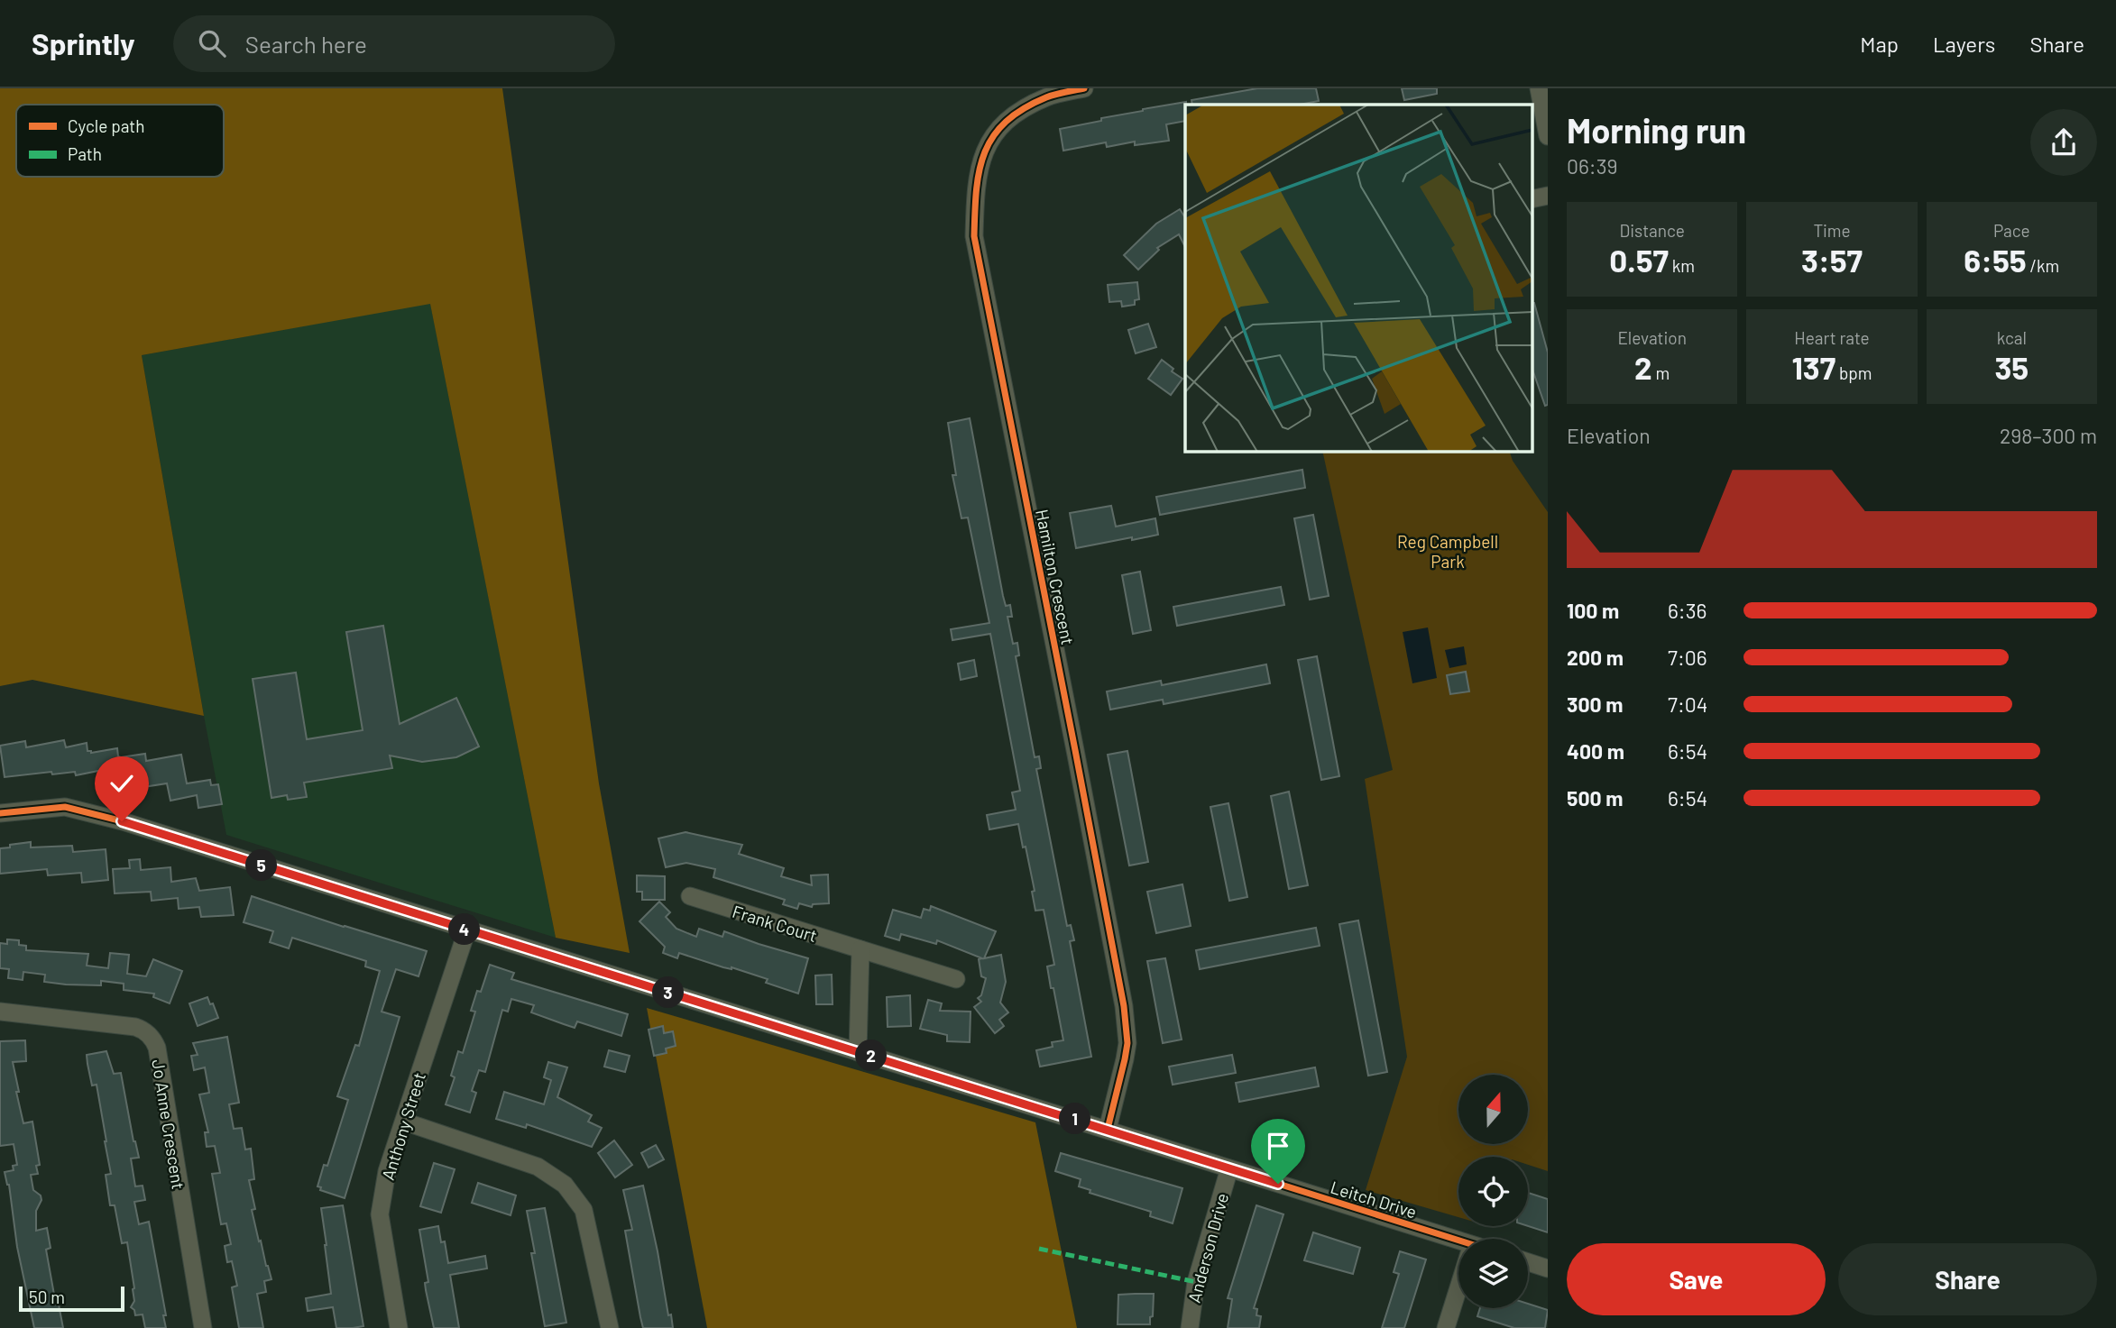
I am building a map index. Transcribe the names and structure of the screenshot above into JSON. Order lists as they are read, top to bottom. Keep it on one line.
{"streets":{"street":["Hamilton Crescent","Frank Court","Jo Anne Crescent","Anthony Street","Leitch Drive","Anderson Drive"]},"crossings":[["Hamilton Crescent","Leitch Drive"],["Anthony Street","Leitch Drive"],["Leitch Drive","Anderson Drive"]],"parks":["Reg Campbell Park"],"legend":["Cycle path","Path"],"scale_bar":"50 m","north":"top","page":{"header":"Sprintly","search":"Search here","nav":["Map","Layers","Share"],"heading":["Morning run","06:39"],"stats":[["Distance","0.57 km"],["Time","3:57"],["Pace","6:55 /km"],["Elevation","2 m"],["Heart rate","137 bpm"],["kcal","35"]],"chart":["Elevation","298–300 m"],"list":[{"name":"100 m","note":"6:36"},{"name":"200 m","note":"7:06"},{"name":"300 m","note":"7:04"},{"name":"400 m","note":"6:54"},{"name":"500 m","note":"6:54"}],"pins":["5","4","3","2","1"],"buttons":["Save","Share"],"scale":"50 m"}}
